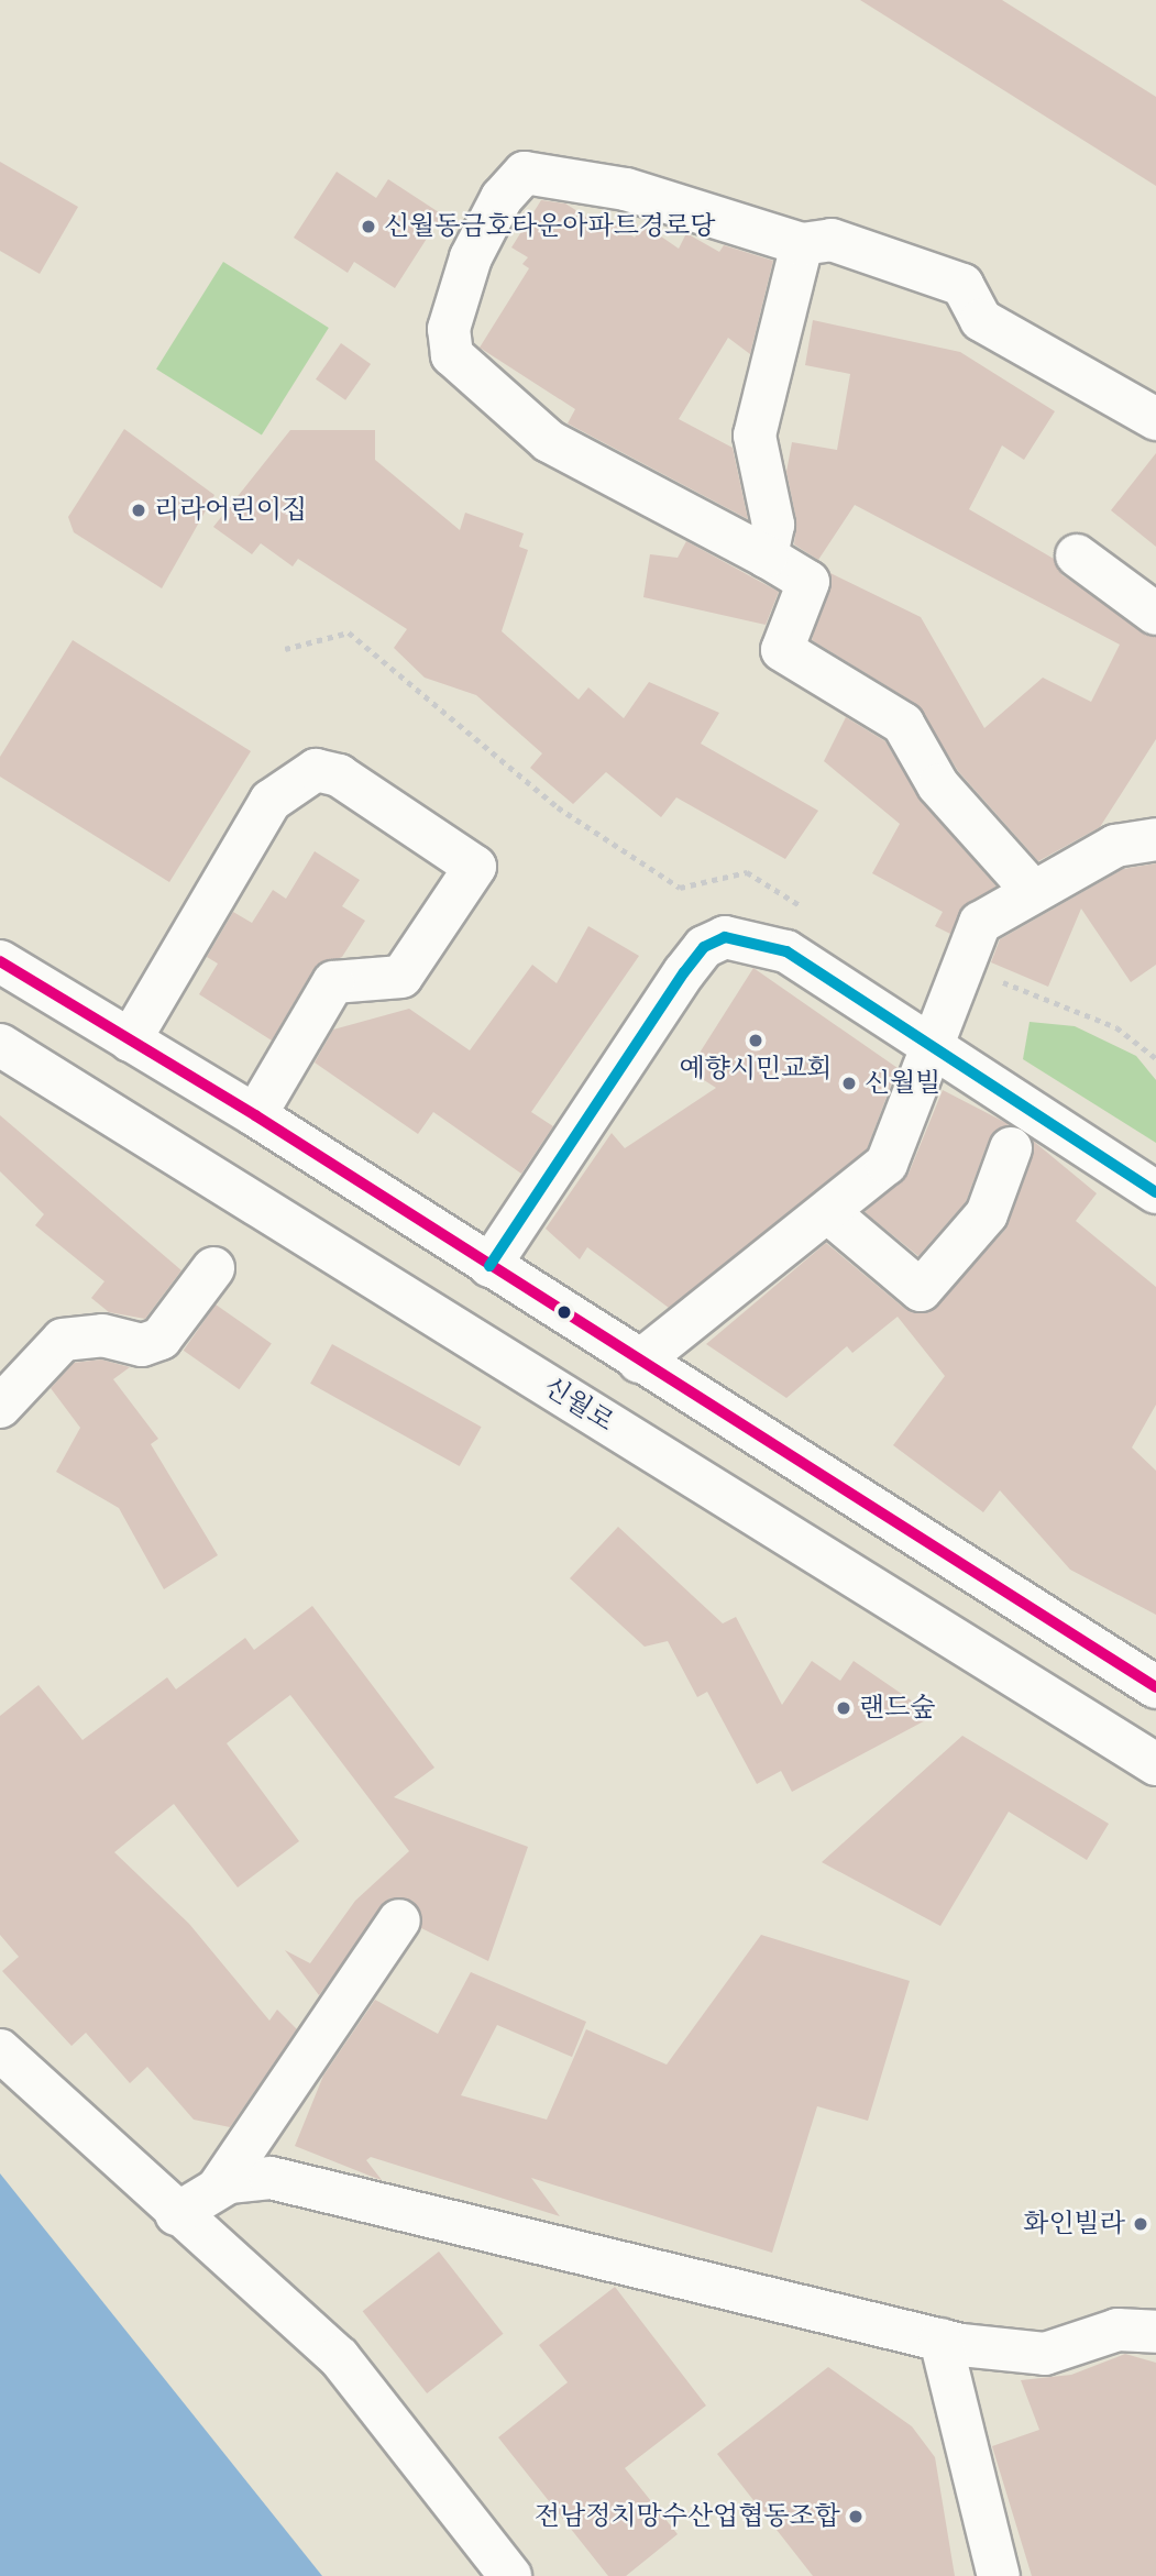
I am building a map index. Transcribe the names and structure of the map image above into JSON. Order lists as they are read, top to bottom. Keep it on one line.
{"streets":{"street":["신월로"]},"places":["신월동금호타운아파트경로당","리라어린이집","예향시민교회","신월빌","랜드숲","화인빌라","전남정치망수산업협동조합"]}
